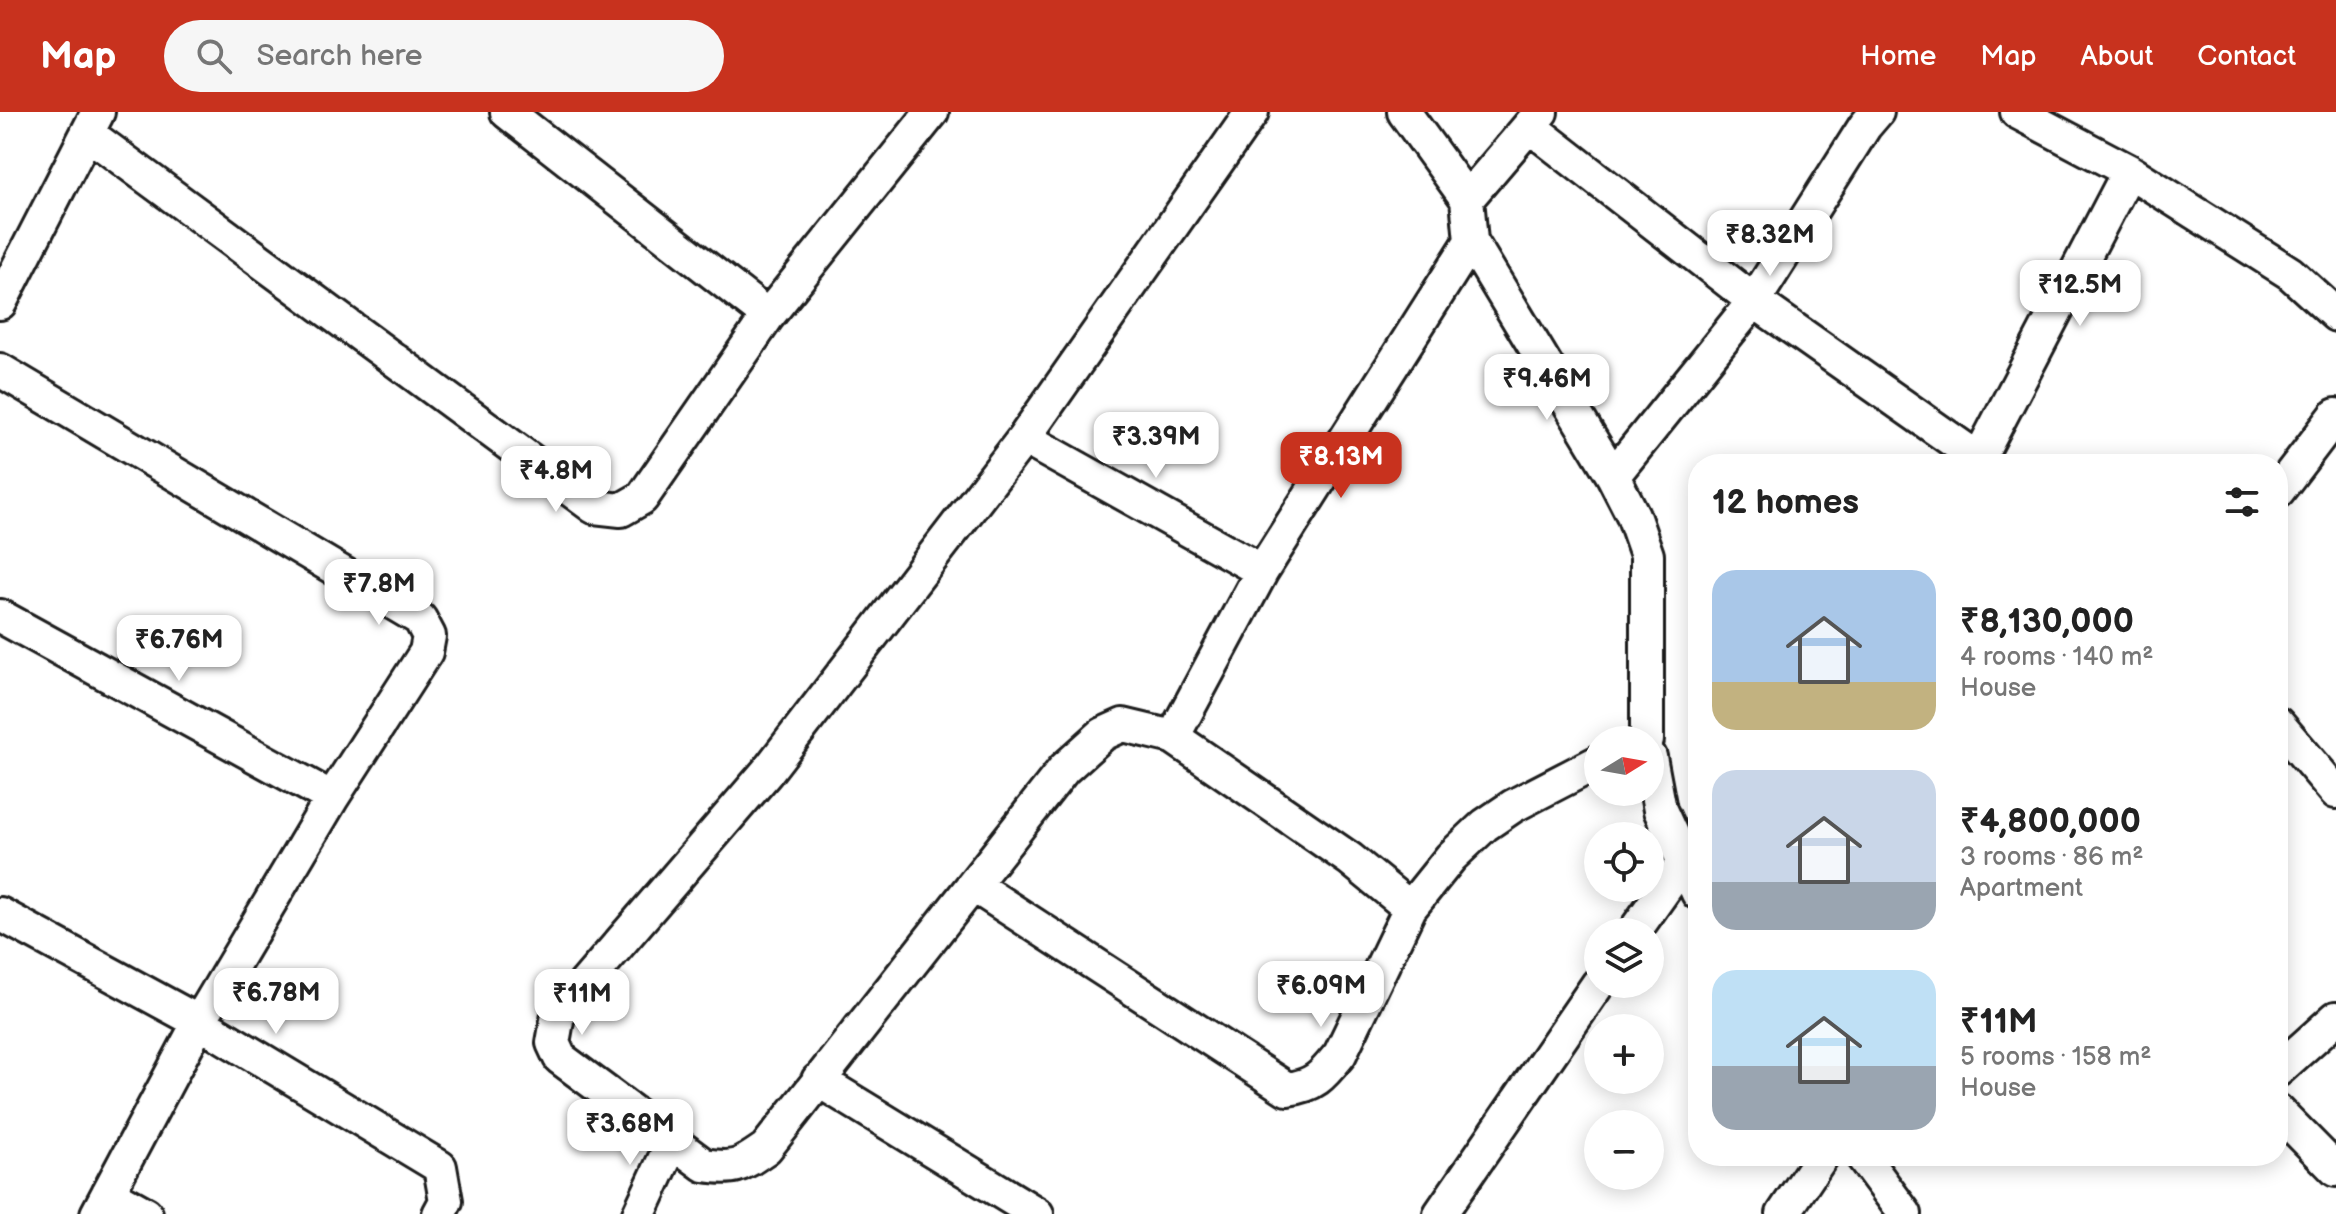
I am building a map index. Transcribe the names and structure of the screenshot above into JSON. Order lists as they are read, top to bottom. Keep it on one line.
{"north":"right","page":{"header":"Map","search":"Search here","nav":["Home","Map","About","Contact"],"price":["₹8.32M","₹12.5M","₹9.46M","₹3.39M","₹8.13M","₹4.8M","₹7.8M","₹6.76M","₹6.09M","₹6.78M","₹11M","₹3.68M"],"heading":"12 homes","list":[{"name":"₹8,130,000","note":"4 rooms · 140 m² · House"},{"name":"₹4,800,000","note":"3 rooms · 86 m² · Apartment"},{"name":"₹11M","note":"5 rooms · 158 m² · House"}],"map_buttons":["+","−"]}}
